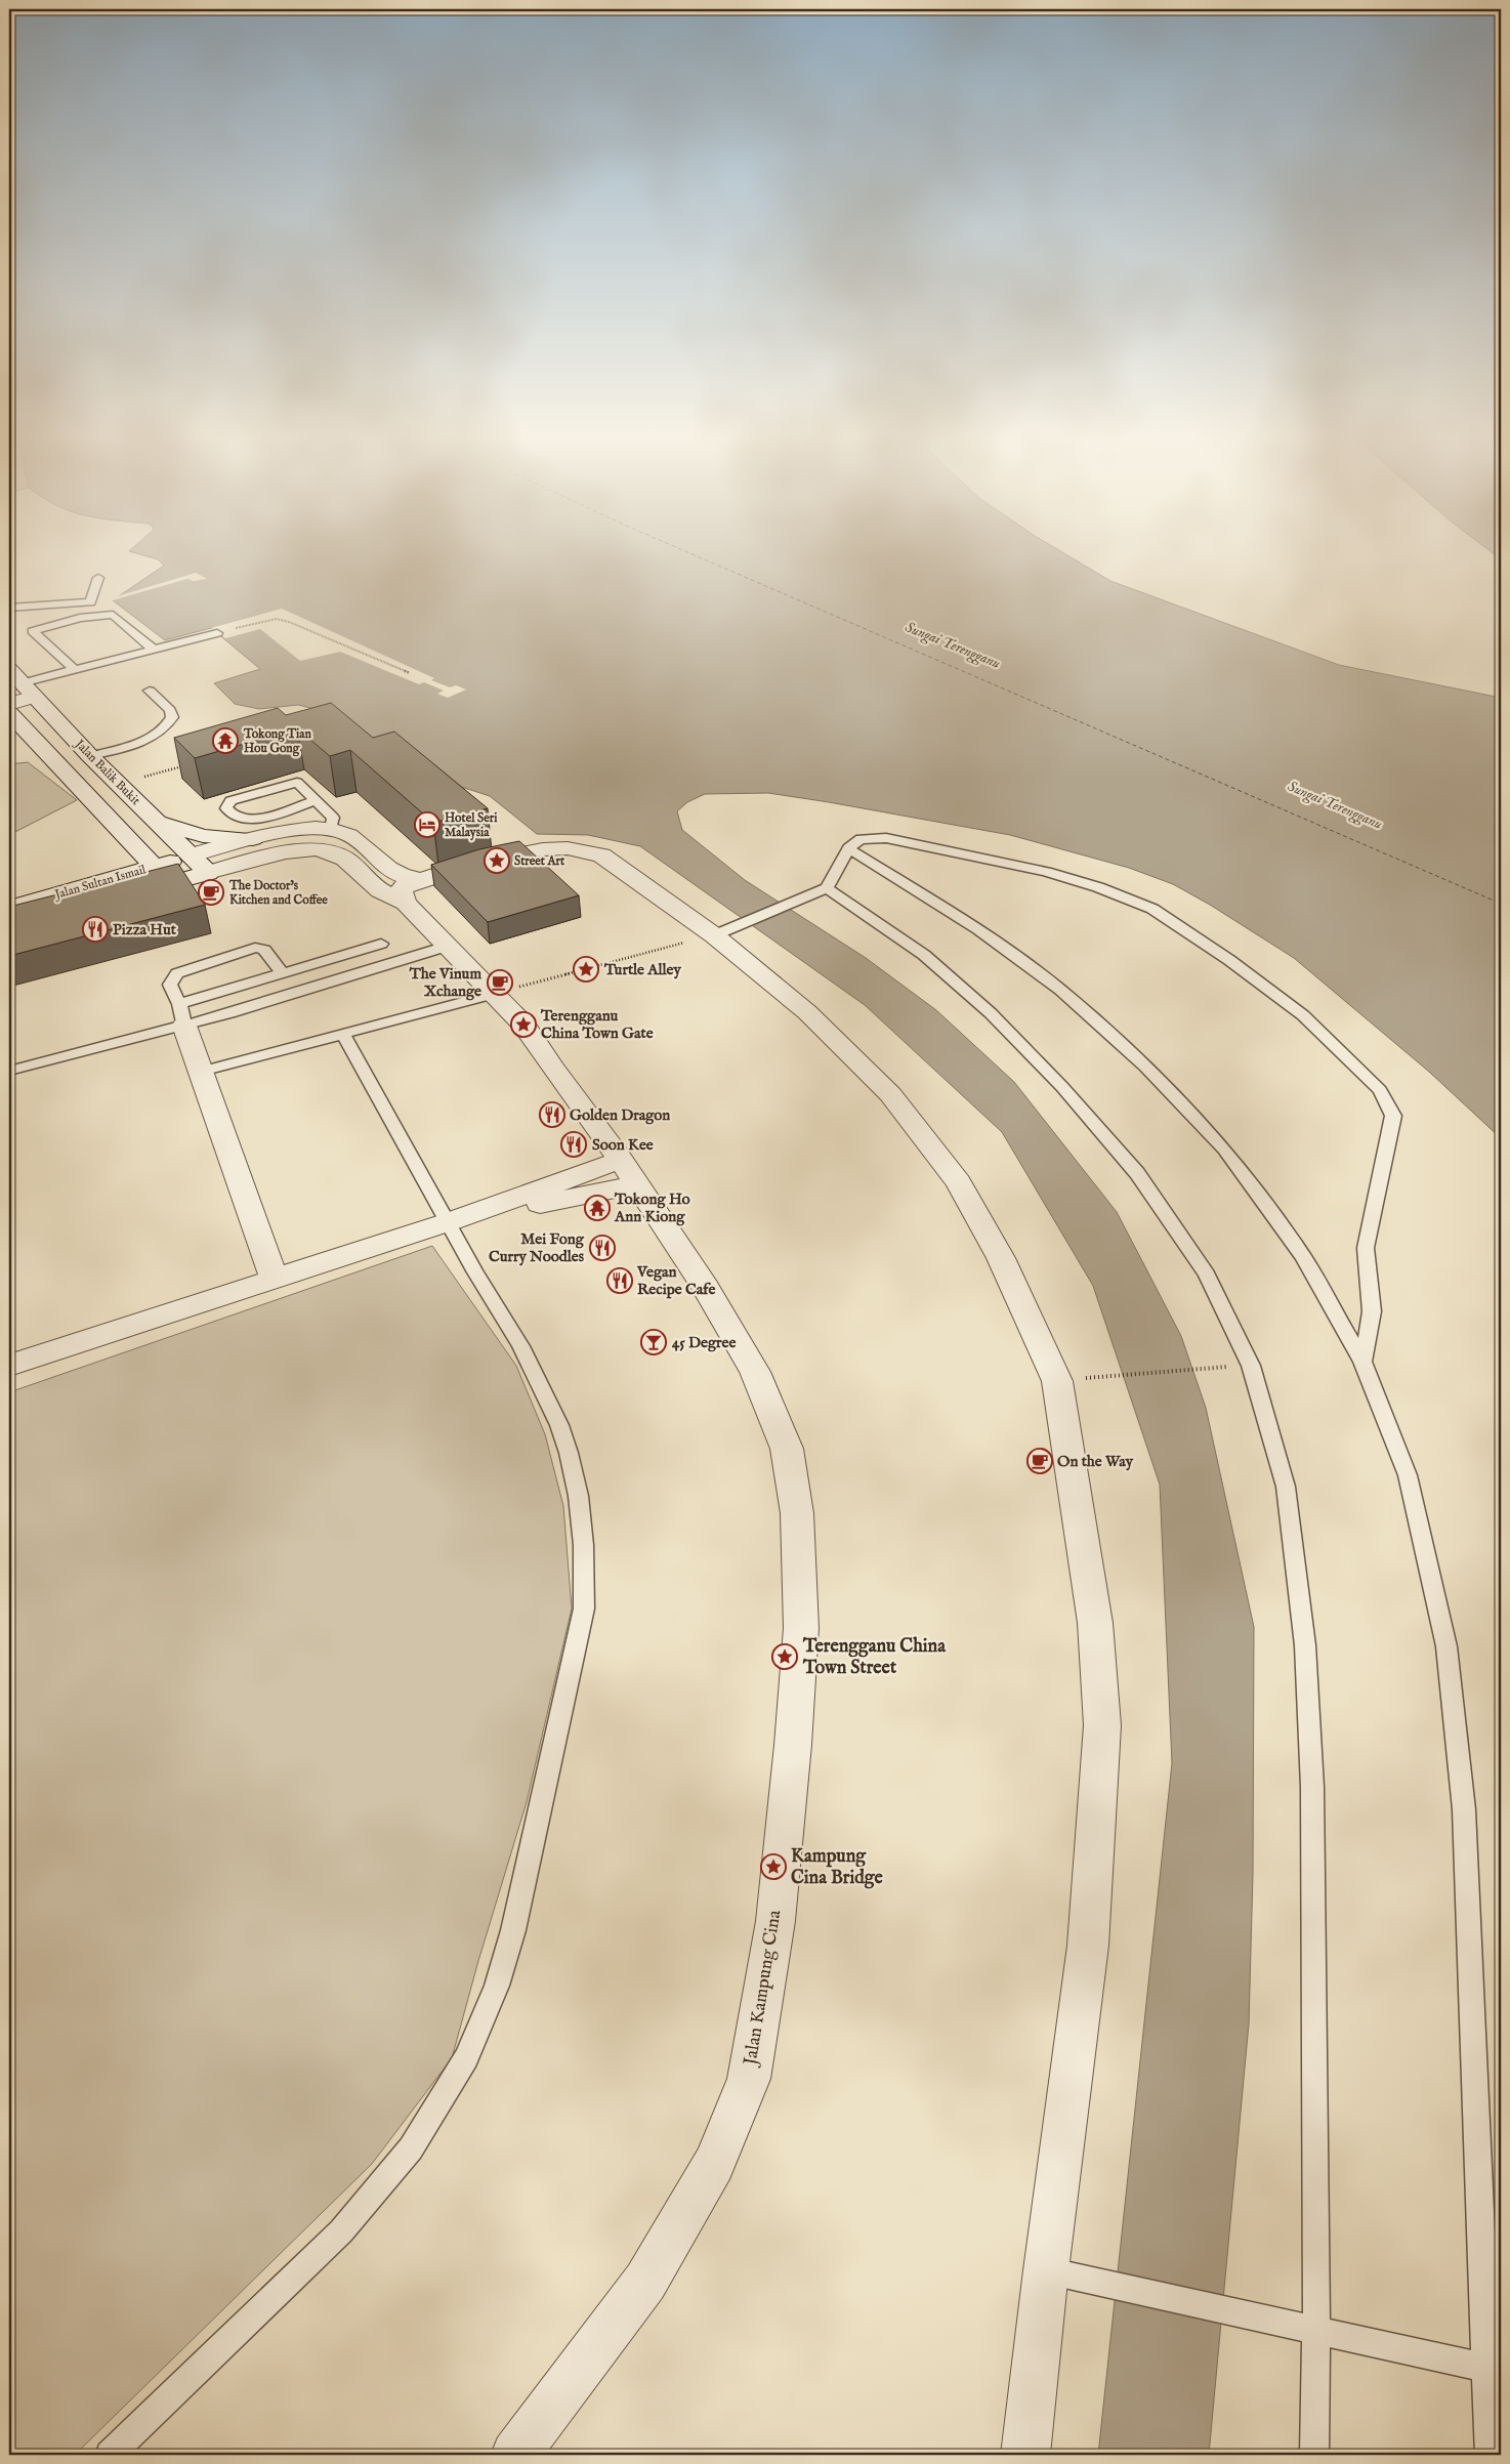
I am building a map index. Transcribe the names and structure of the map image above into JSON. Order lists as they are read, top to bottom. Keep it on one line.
{"streets":{"street":["Jalan Balik Bukit","Jalan Sultan Ismail","Jalan Kampung Cina"]},"crossings":[["Jalan Balik Bukit","Jalan Sultan Ismail"],["Jalan Balik Bukit","Jalan Kampung Cina"],["Jalan Sultan Ismail","Jalan Kampung Cina"]],"water":["Sungai Terengganu"],"places":{"temple":["Tokong Tian Hou Gong","Tokong Ho Ann Kiong"],"hotel":["Hotel Seri Malaysia"],"place":["Street Art","Turtle Alley","Terengganu China Town Gate","Terengganu China Town Street","Kampung Cina Bridge"],"cafe":["The Doctor’s Kitchen and Coffee","The Vinum Xchange","On the Way"],"restaurant":["Pizza Hut","Golden Dragon","Soon Kee","Mei Fong Curry Noodles","Vegan Recipe Cafe"],"bar":["45 Degree"]}}
